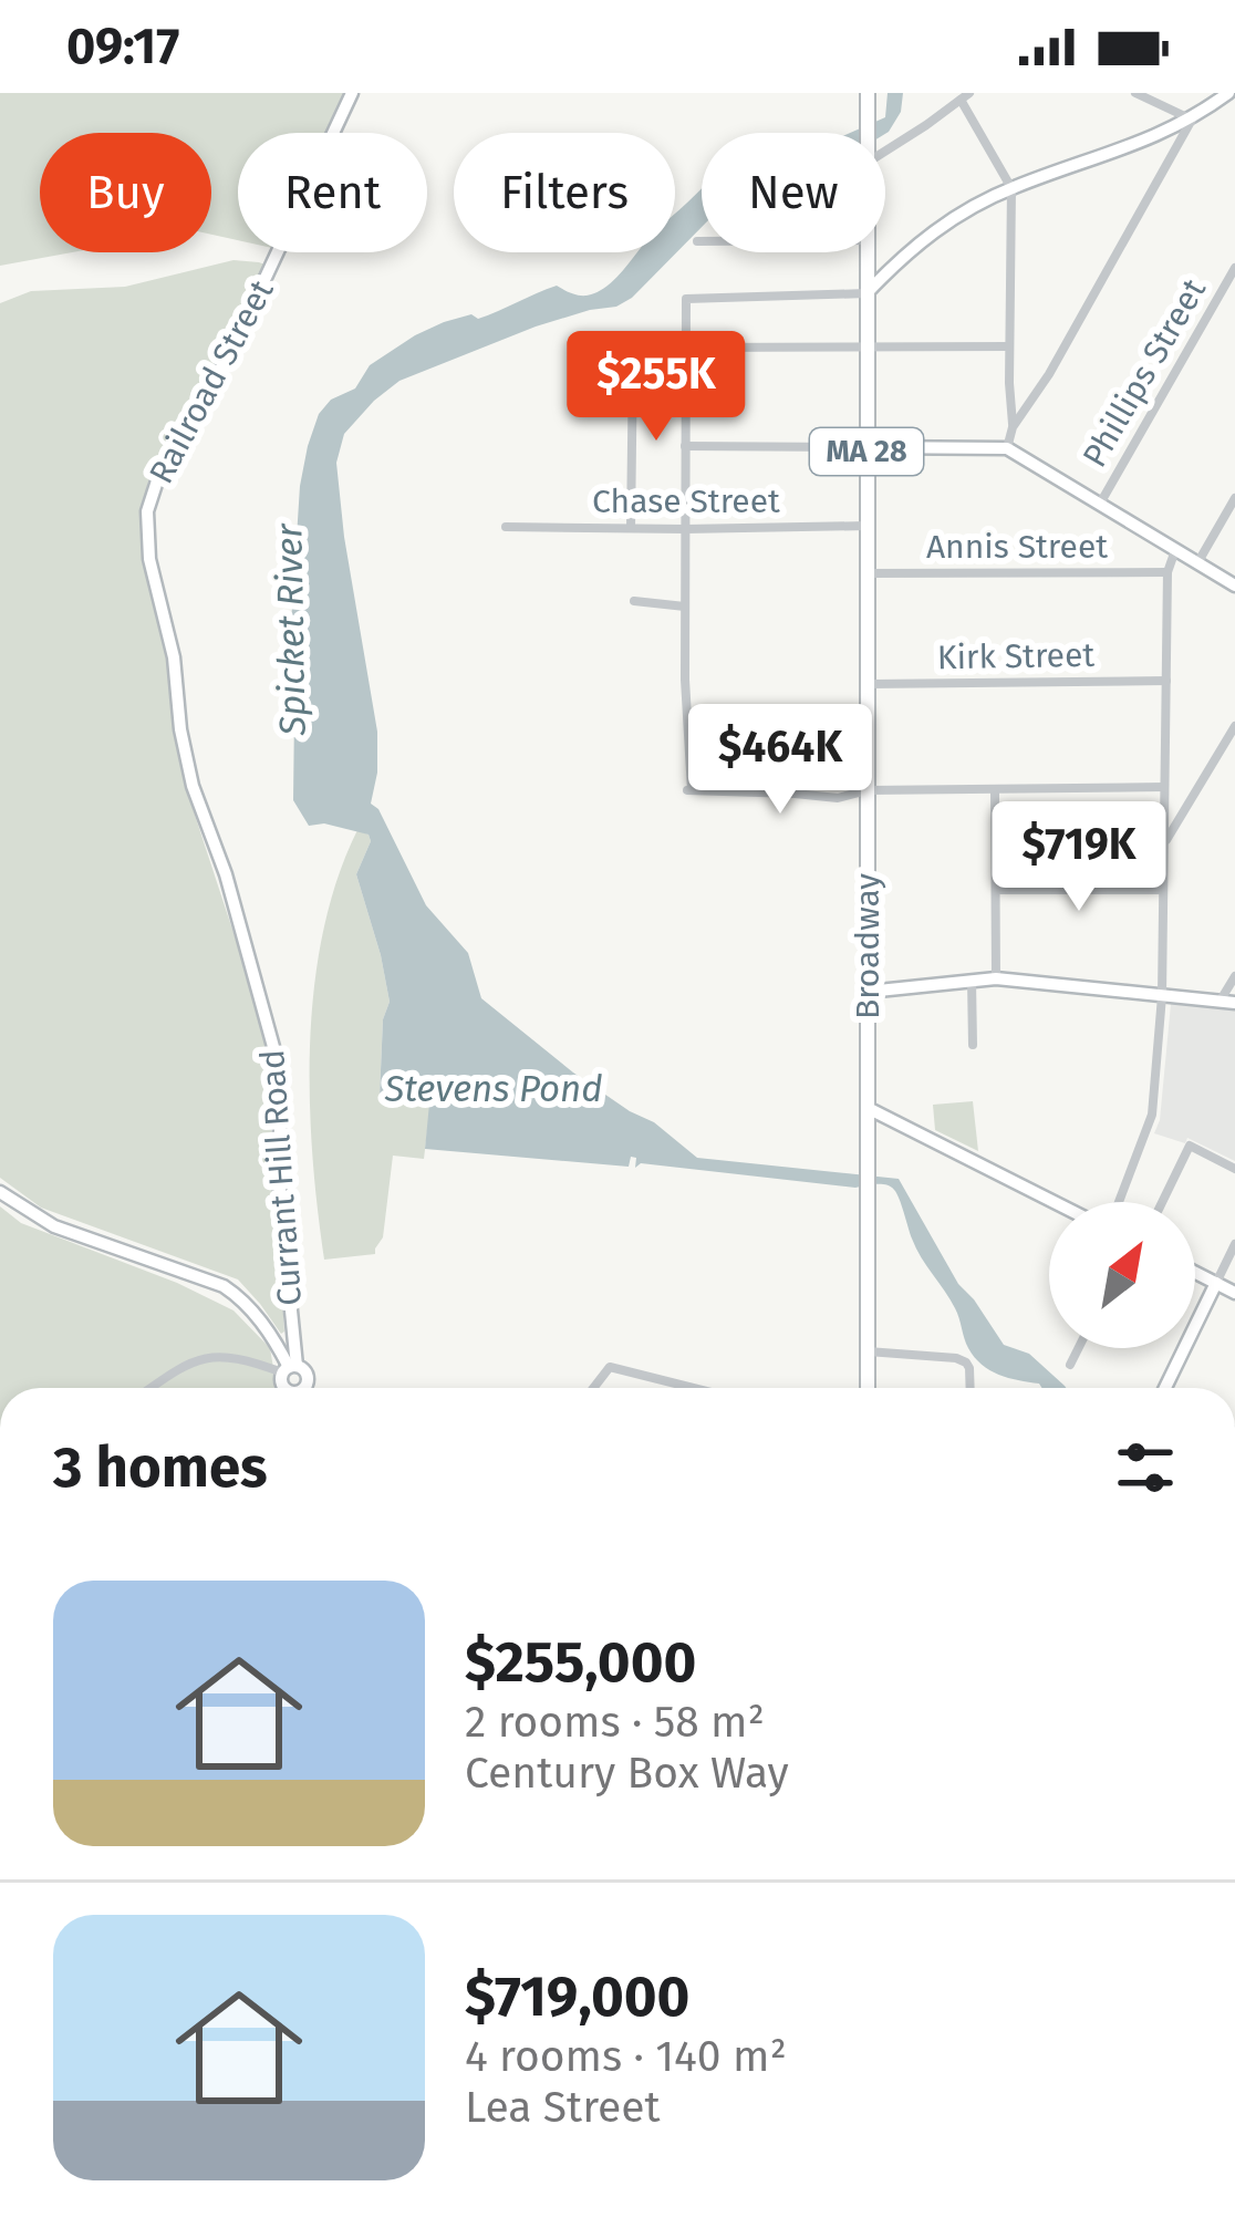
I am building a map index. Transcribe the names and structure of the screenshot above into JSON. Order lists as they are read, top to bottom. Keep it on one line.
{"streets":{"main road":["Railroad Street","MA 28","Broadway","Currant Hill Road"],"street":["Phillips Street","Chase Street","Annis Street","Kirk Street"]},"crossings":[["Railroad Street","Currant Hill Road"],["Chase Street","Broadway"],["Annis Street","Broadway"],["Kirk Street","Broadway"]],"water":["Spicket River","Stevens Pond"],"north":"top right","page":{"status":"09:17","chip":["Buy","Rent","Filters","New"],"price":["$255K","$464K","$719K"],"heading":"3 homes","list":[{"name":"$255,000","note":"2 rooms · 58 m² · Century Box Way"},{"name":"$719,000","note":"4 rooms · 140 m² · Lea Street"}]}}
